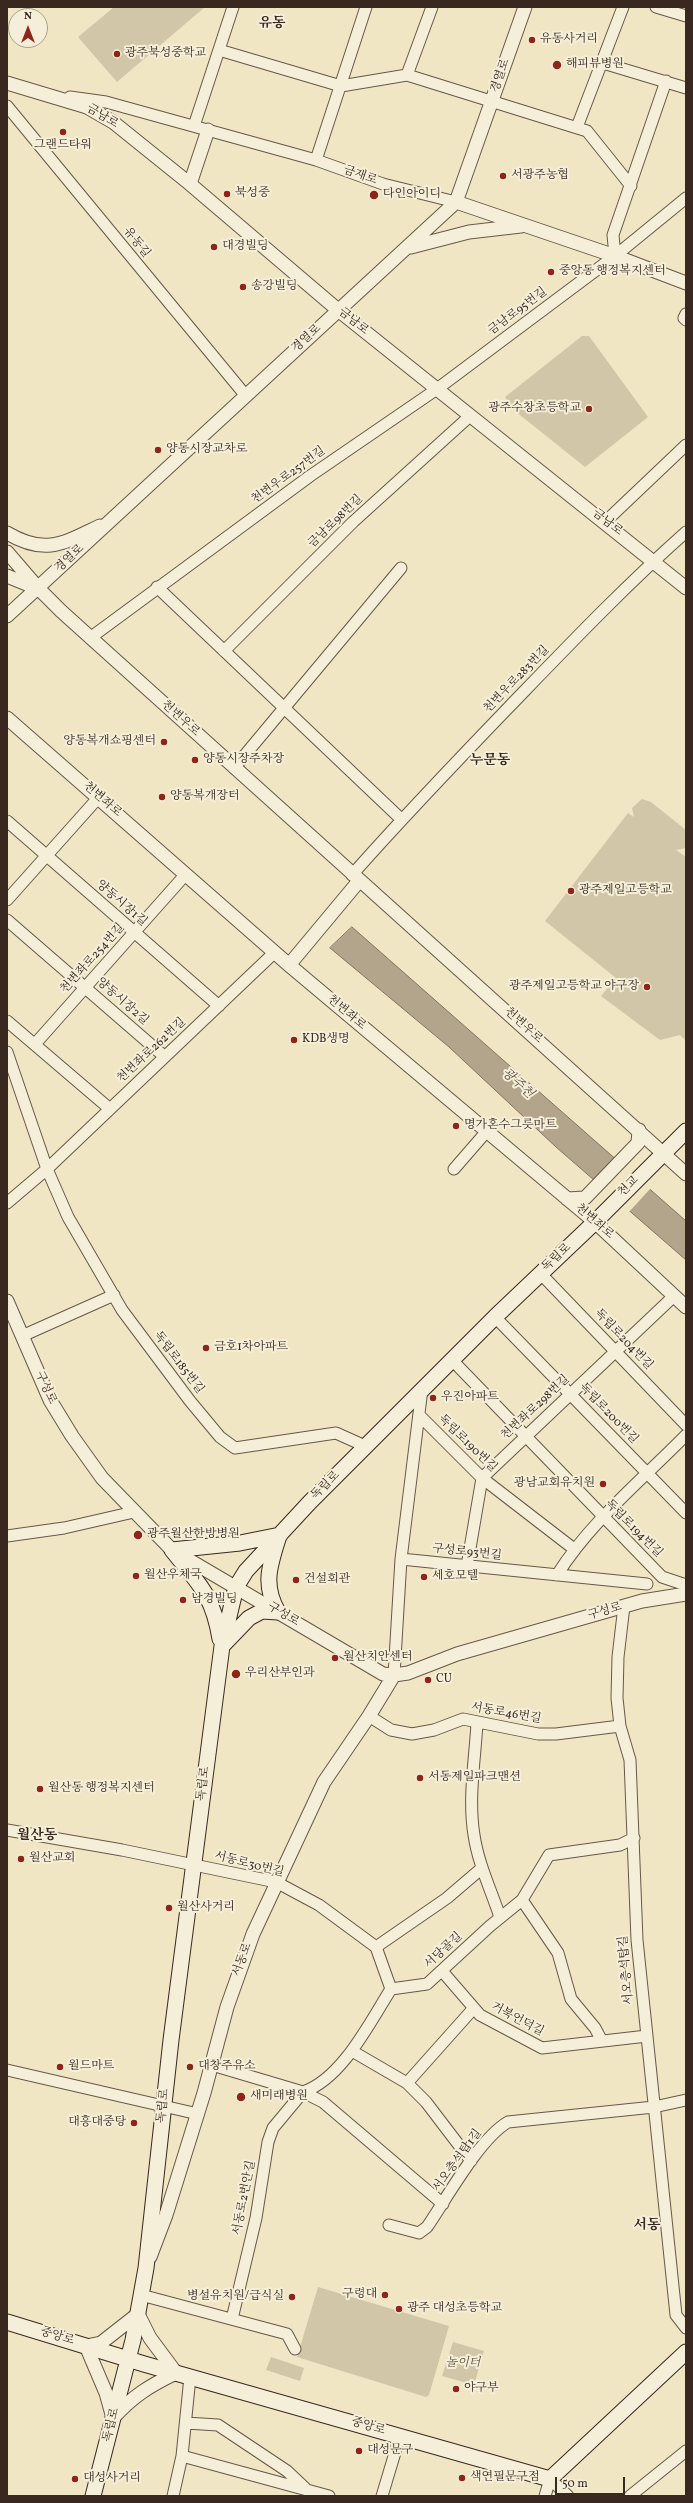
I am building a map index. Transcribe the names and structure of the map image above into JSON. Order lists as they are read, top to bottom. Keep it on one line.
{"streets":{"main road":["천교","독립로","중앙로"],"street":["경열로","금남로","금재로","유동길","금남로95번길","천변우로257번길","금남로98번길","천변우로283번길","천변우로","천변좌로","양동시장1길","천변좌로254번길","양동시장2길","천변좌로262번길","독립로204번길","독립로185번길","구성로","천변좌로298번길","독립로200번길","독립로190번길","독립로194번길","구성로93번길","서동로46번길","서동로30번길","서당골길","서동로","서오층석탑길","거북언덕길","서오층석탑1길","서동로2번안길"]},"crossings":[["경열로","금남로"],["경열로","금재로"],["경열로","유동길"],["경열로","천변우로"],["금남로","금재로"],["금남로","금남로95번길"],["금남로","천변우로257번길"],["금남로","금남로98번길"],["금남로","천변우로283번길"],["금재로","금남로95번길"],["금남로95번길","천변우로257번길"],["천변우로257번길","천변우로"],["천변우로283번길","천변우로"],["천변우로","천교"],["천변좌로","천변좌로254번길"],["천변좌로","천변좌로262번길"],["천변좌로","천교"],["천변좌로","독립로"],["천변좌로","천변좌로298번길"],["양동시장1길","천변좌로254번길"],["양동시장1길","천변좌로262번길"],["천변좌로254번길","양동시장2길"],["양동시장2길","천변좌로262번길"],["천변좌로262번길","독립로185번길"],["천교","독립로"],["독립로","독립로204번길"],["독립로","독립로185번길"],["독립로","구성로"],["독립로","독립로200번길"],["독립로","독립로194번길"],["독립로","서동로30번길"],["독립로","서동로"],["독립로","중앙로"],["독립로204번길","천변좌로298번길"],["구성로","서동로"],["구성로","서오층석탑길"],["천변좌로298번길","독립로200번길"],["천변좌로298번길","독립로190번길"],["천변좌로298번길","독립로194번길"],["서동로46번길","서동로"],["서동로46번길","서오층석탑길"],["서동로30번길","서동로"],["서당골길","서오층석탑길"],["서당골길","거북언덕길"],["서오층석탑길","거북언덕길"],["서오층석탑길","서오층석탑1길"]],"districts":["유동","누문동","월산동","서동"],"water":["광주천"],"parks":["놀이터"],"places":["유동사거리","광주북성중학교","해피뷰병원","그랜드타워","서광주농협","북성중","다인아이디","대경빌딩","중앙동 행정복지센터","송강빌딩","광주수창초등학교","양동시장교차로","양동복개쇼핑센터","양동시장주차장","양동복개장터","광주제일고등학교","광주제일고등학교 야구장","KDB생명","명가혼수그릇마트","금호1차아파트","우진아파트","광남교회유치원","광주월산한방병원","월산우체국","세호모텔","건설회관","남경빌딩","월산치안센터","우리산부인과","CU","서동제일파크맨션","월산동 행정복지센터","월산교회","월산사거리","월드마트","대창주유소","새미래병원","대흥대중탕","구령대","병설유치원/급식실","광주 대성초등학교","야구부","대성문구","색연필문구점","대성사거리"],"scale_bar":"50 m","north":"top"}
